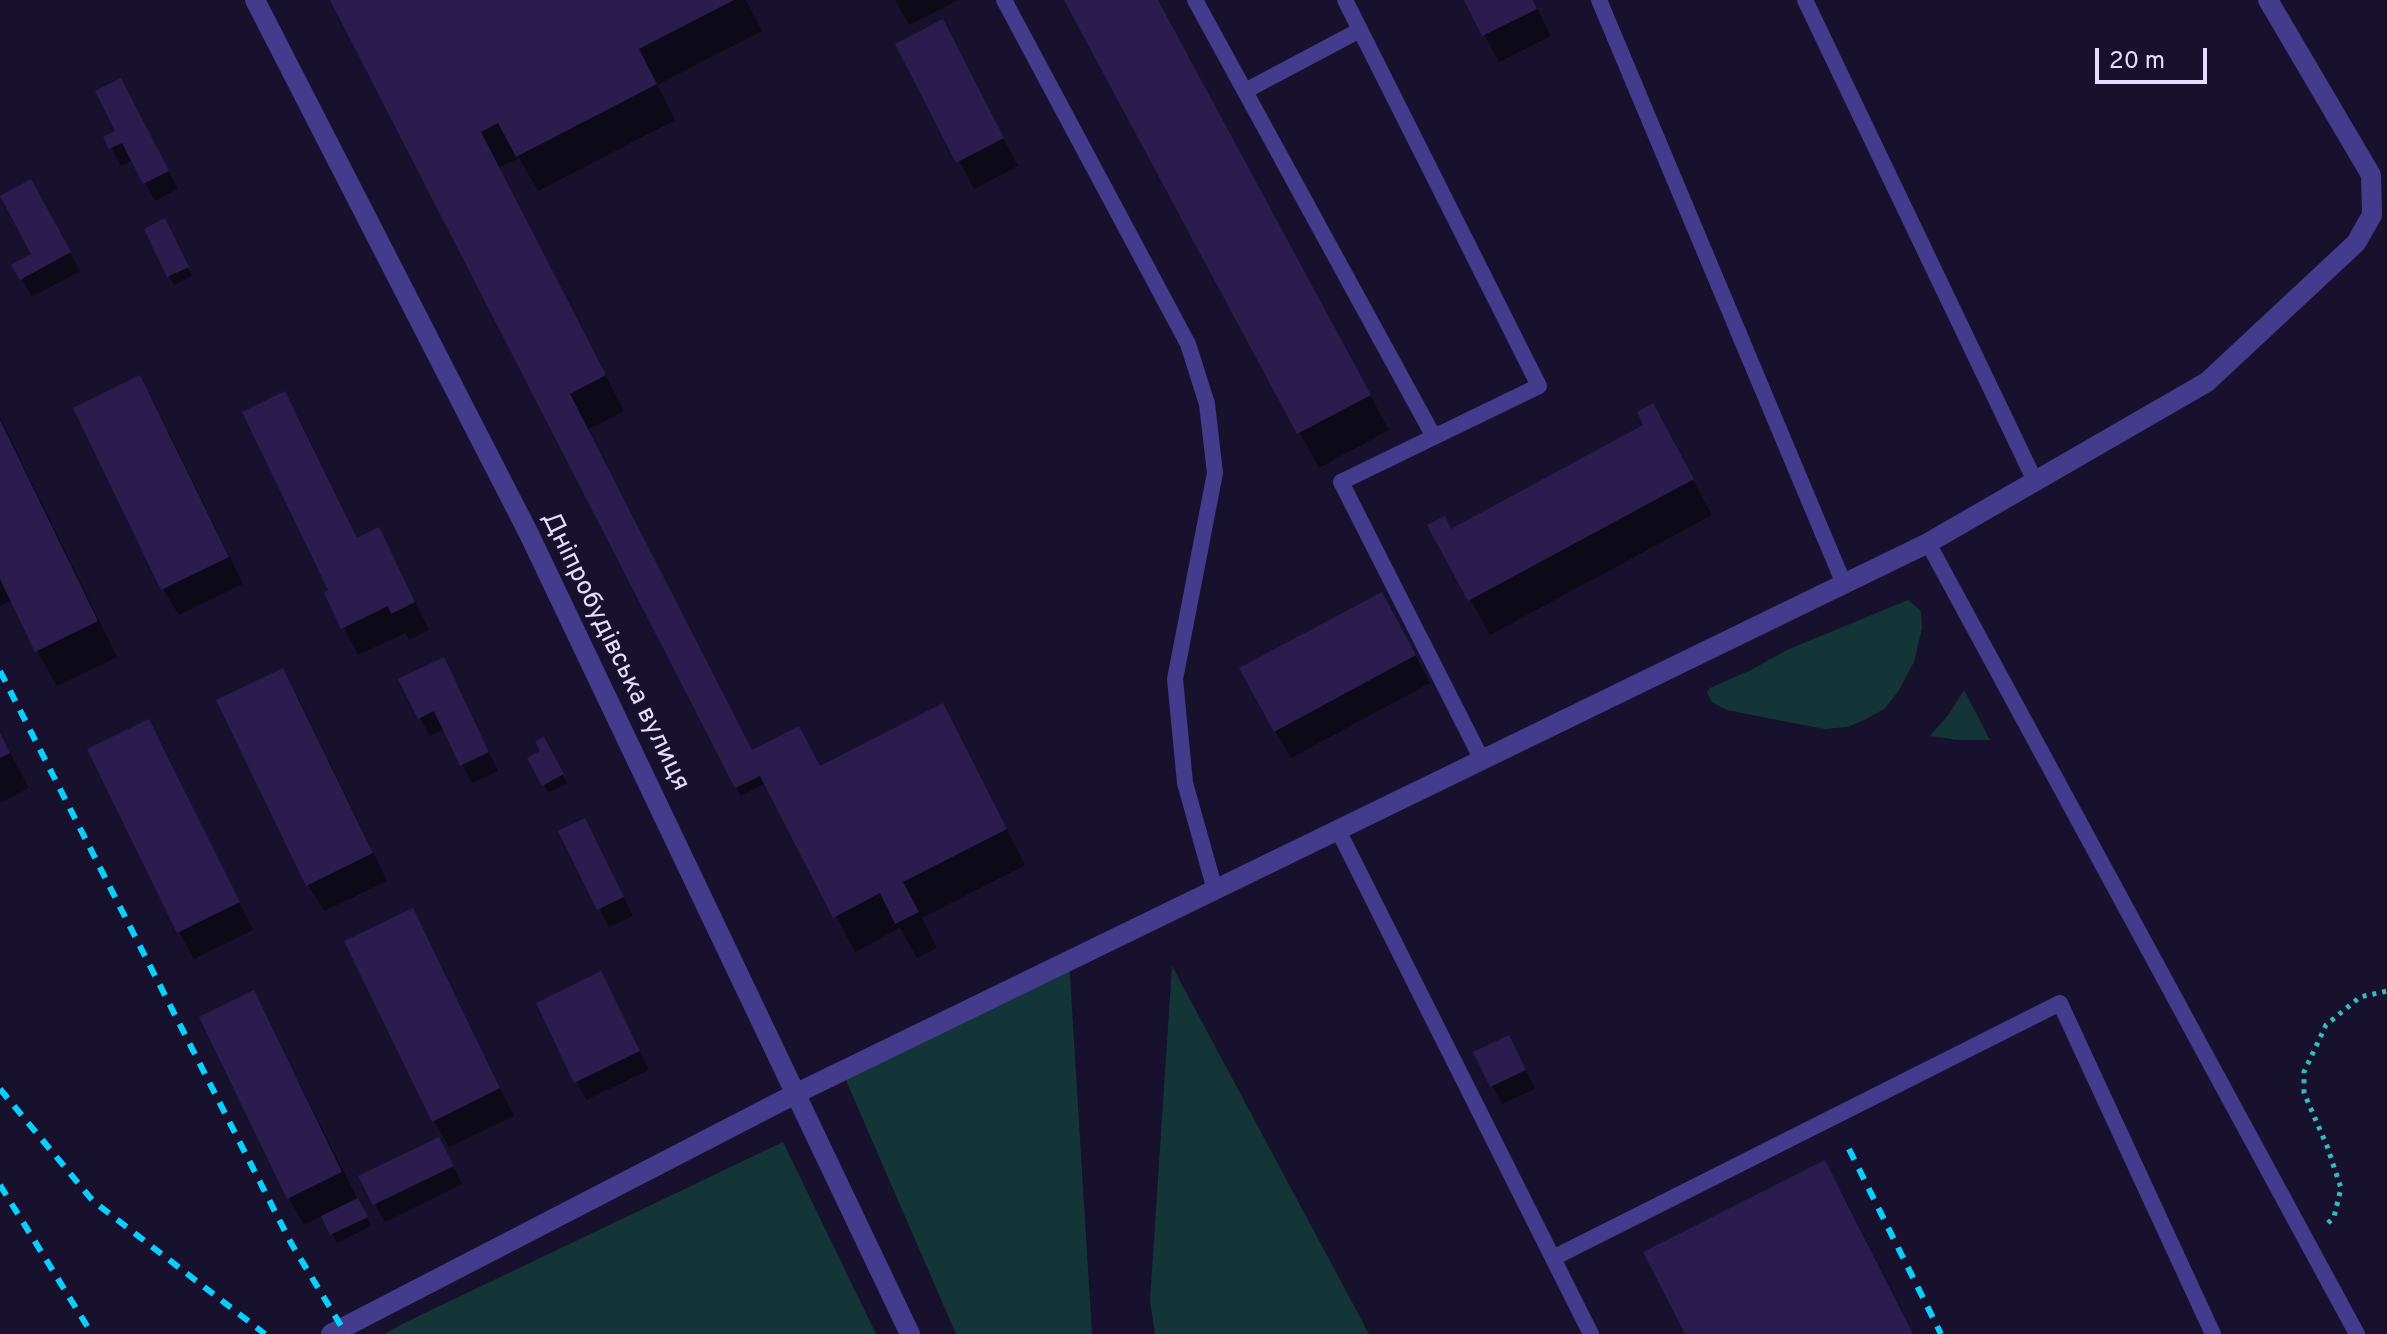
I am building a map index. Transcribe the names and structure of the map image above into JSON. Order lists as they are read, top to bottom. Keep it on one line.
{"streets":{"street":["Дніпробудівська вулиця"]},"scale_bar":"20 m"}
